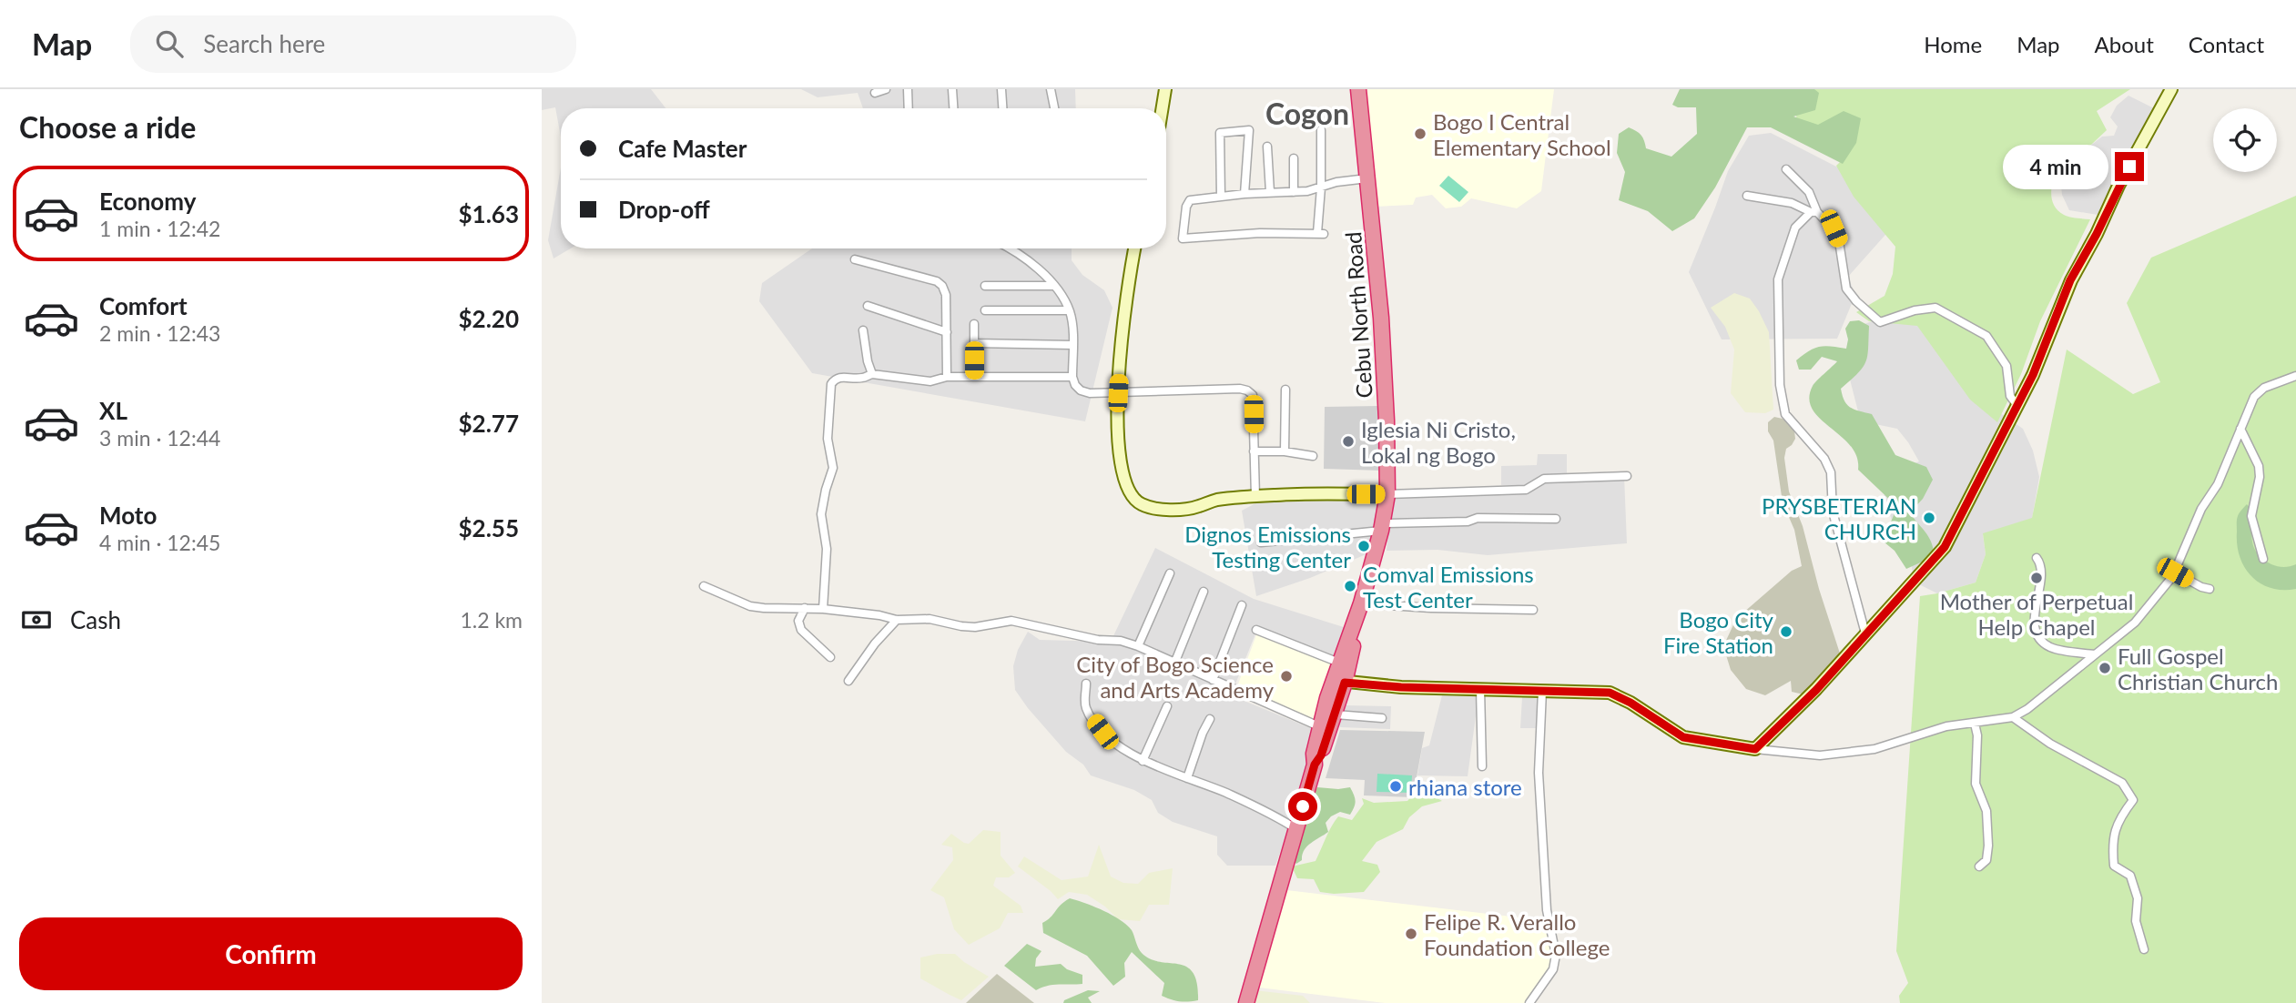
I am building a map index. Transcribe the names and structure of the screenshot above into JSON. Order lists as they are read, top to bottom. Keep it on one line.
{"streets":{"highway":["Cebu North Road"]},"districts":["Cogon"],"places":["Bogo I Central Elementary School","Iglesia Ni Cristo, Lokal ng Bogo","PRYSBETERIAN CHURCH","Dignos Emissions Testing Center","Mother of Perpetual Help Chapel","Comval Emissions Test Center","Bogo City Fire Station","Full Gospel Christian Church","City of Bogo Science and Arts Academy","rhiana store","Felipe R. Verallo Foundation College"],"page":{"header":"Map","search":"Search here","nav":["Home","Map","About","Contact"],"heading":"Choose a ride","banner":["Cafe Master","Drop-off"],"bubble":"4 min","list":[{"name":"Economy","note":"1 min · 12:42","value":"$1.63"},{"name":"Comfort","note":"2 min · 12:43","value":"$2.20"},{"name":"XL","note":"3 min · 12:44","value":"$2.77"},{"name":"Moto","note":"4 min · 12:45","value":"$2.55"}],"pay":["Cash","1.2 km"],"buttons":"Confirm"}}
